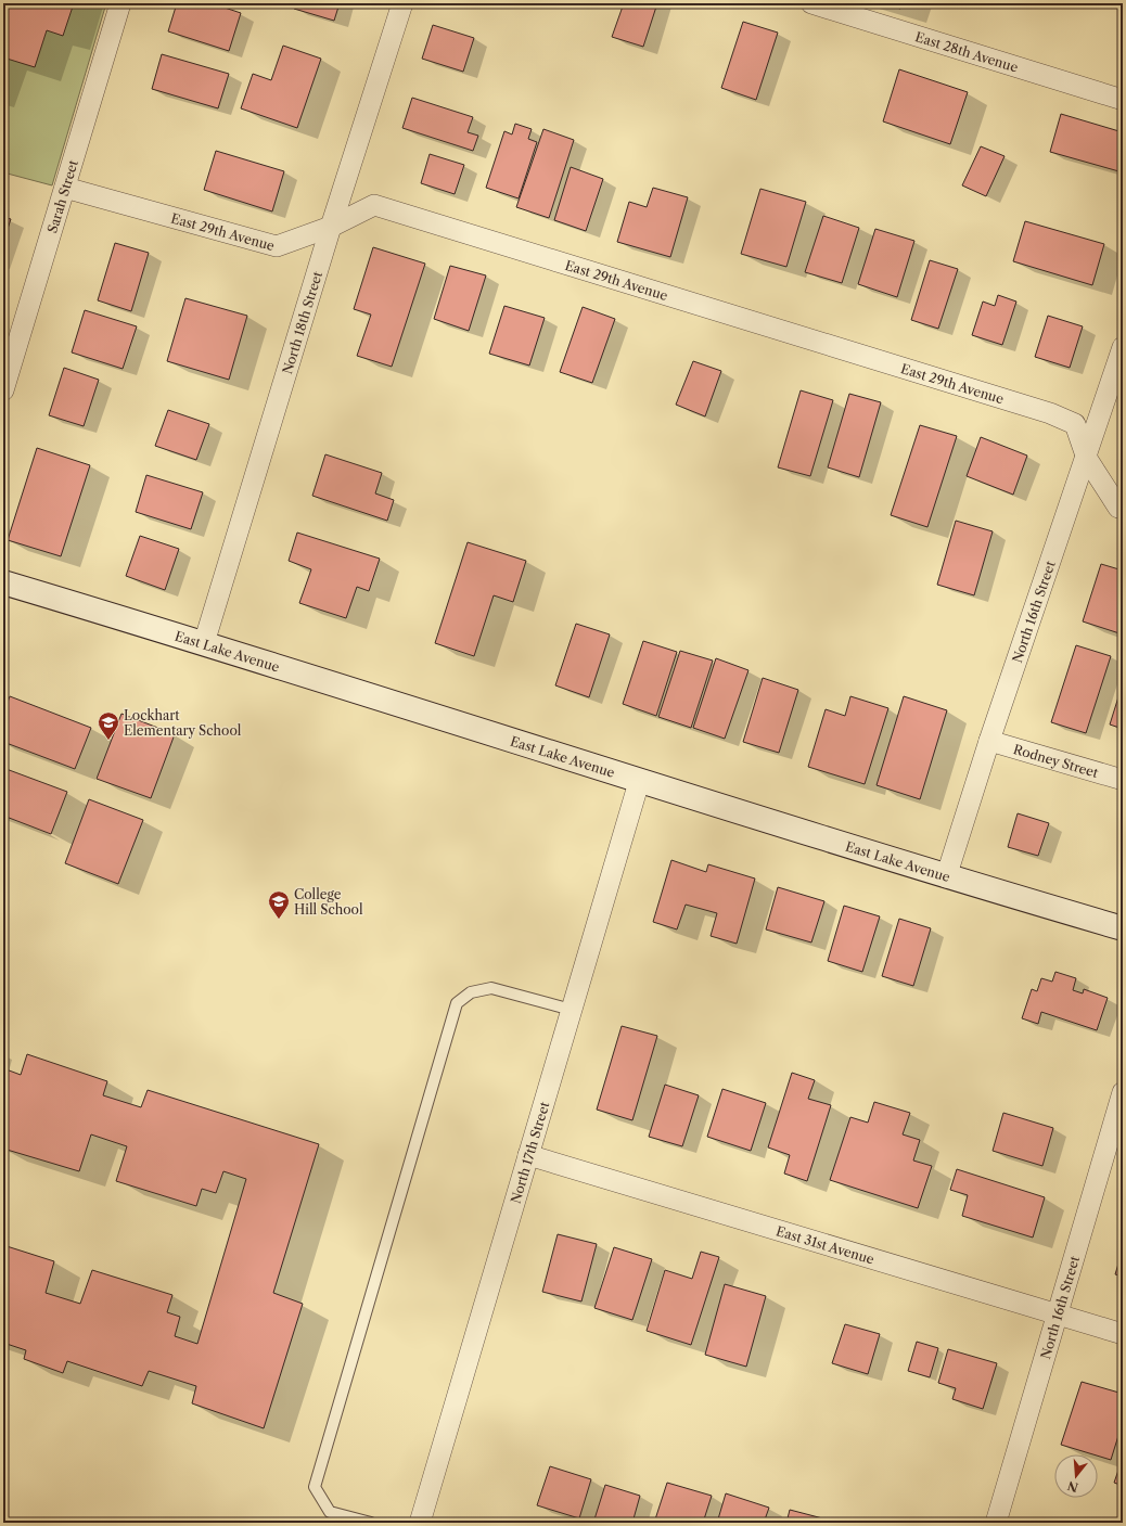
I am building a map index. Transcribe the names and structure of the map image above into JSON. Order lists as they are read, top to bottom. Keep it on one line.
{"streets":{"street":["East 28th Avenue","Sarah Street","East 29th Avenue","North 18th Street","North 16th Street","East Lake Avenue","Rodney Street","North 17th Street","East 31st Avenue"]},"crossings":[["Sarah Street","East 29th Avenue"],["East 29th Avenue","North 18th Street"],["East 29th Avenue","North 16th Street"],["North 18th Street","East Lake Avenue"],["North 16th Street","East Lake Avenue"],["North 16th Street","Rodney Street"],["North 16th Street","East 31st Avenue"],["East Lake Avenue","North 17th Street"],["North 17th Street","East 31st Avenue"]],"places":{"school or university":["Lockhart Elementary School","College Hill School"]},"north":"bottom"}
